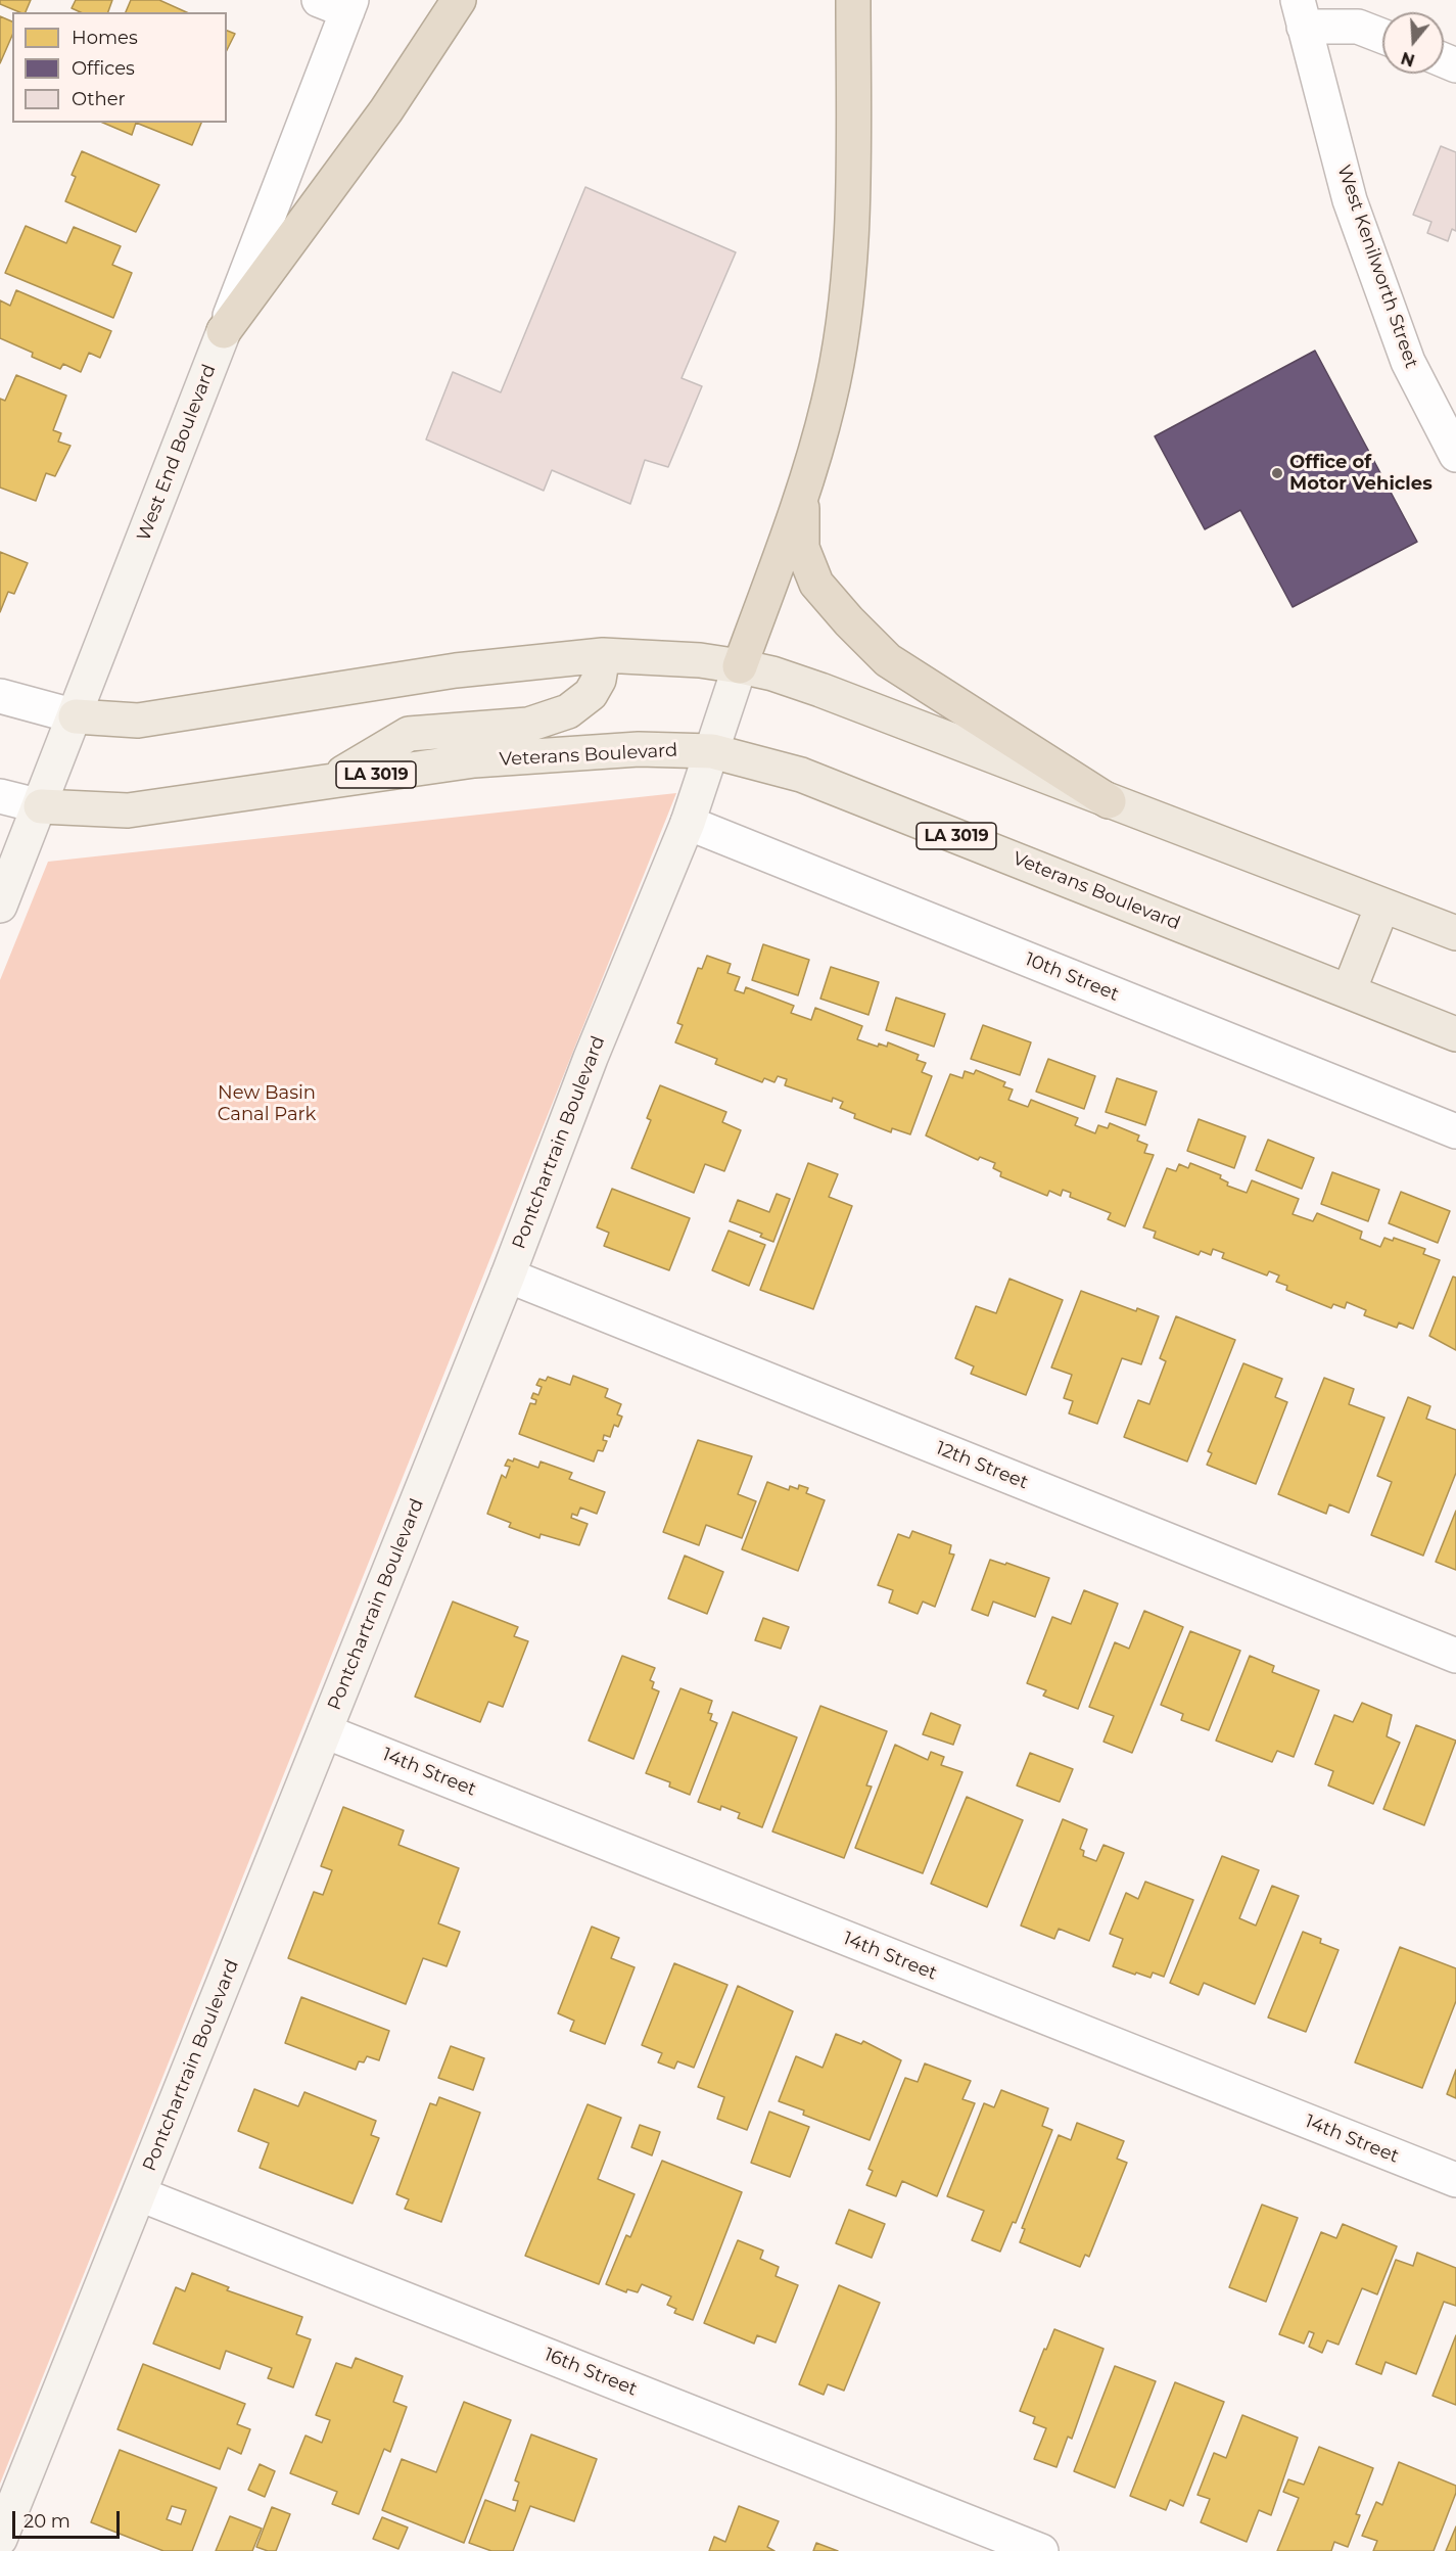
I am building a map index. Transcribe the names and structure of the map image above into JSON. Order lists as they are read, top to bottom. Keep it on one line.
{"streets":{"main road":["West End Boulevard","Veterans Boulevard","LA 3019","Pontchartrain Boulevard"],"street":["West Kenilworth Street","10th Street","12th Street","14th Street","16th Street"]},"crossings":[["West End Boulevard","Veterans Boulevard"],["Veterans Boulevard","Pontchartrain Boulevard"],["10th Street","Pontchartrain Boulevard"],["Pontchartrain Boulevard","12th Street"],["Pontchartrain Boulevard","14th Street"],["Pontchartrain Boulevard","16th Street"]],"parks":["New Basin Canal Park"],"places":["Office of Motor Vehicles"],"legend":["Homes","Offices","Other"],"scale_bar":"20 m","north":"bottom"}
